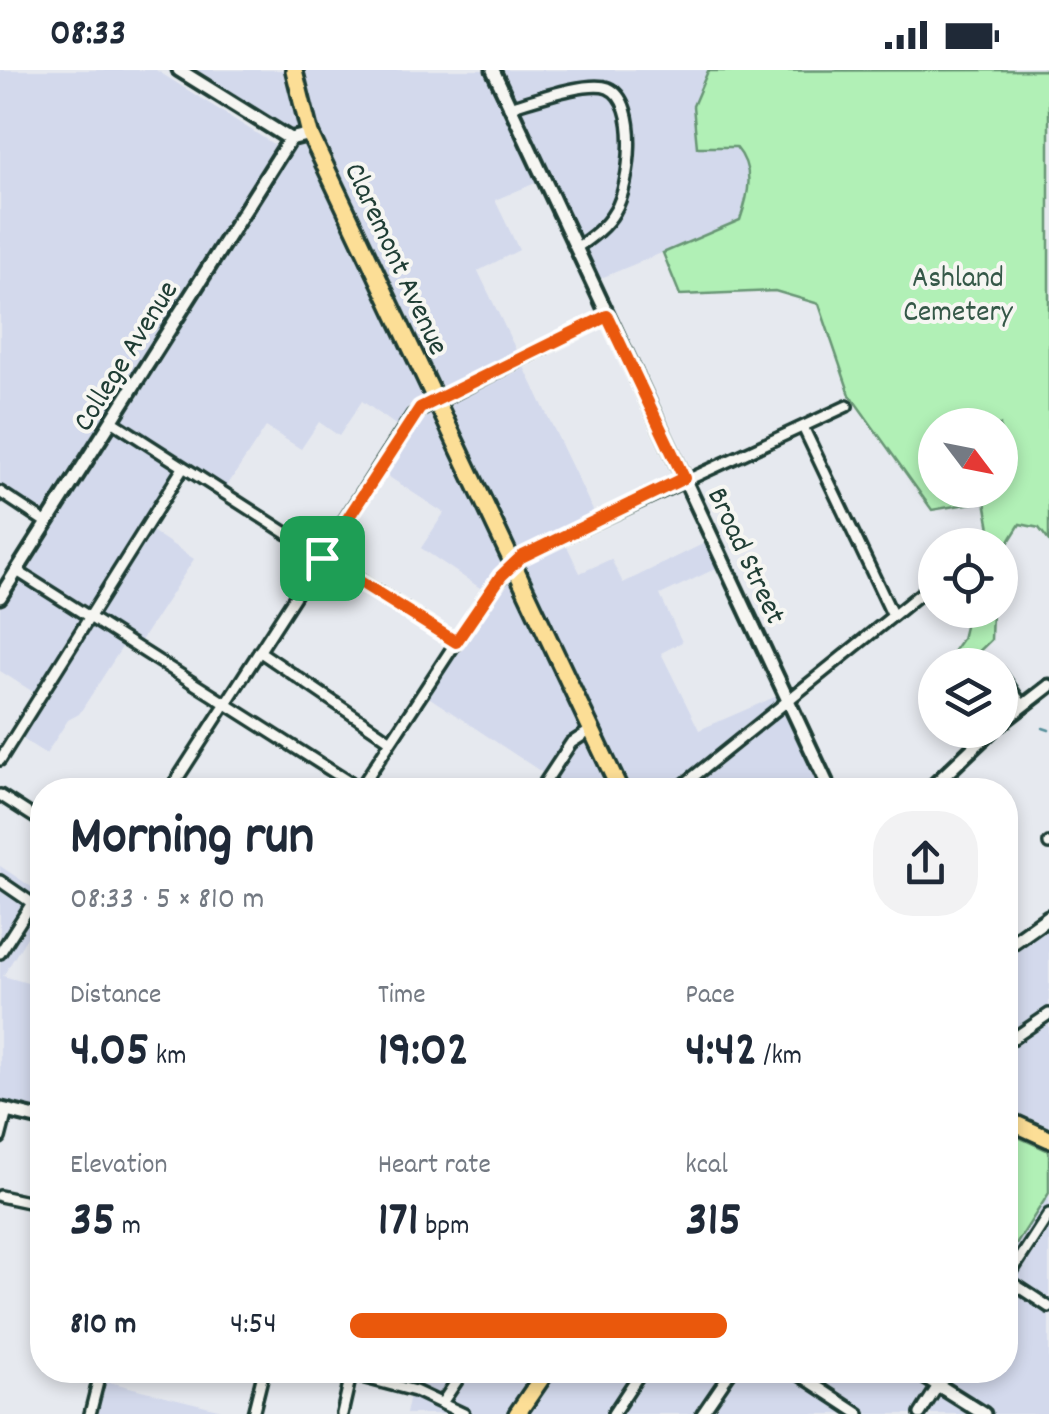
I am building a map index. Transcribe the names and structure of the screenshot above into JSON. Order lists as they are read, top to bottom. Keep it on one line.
{"streets":{"main road":["Claremont Avenue"],"street":["College Avenue","Broad Street"]},"parks":["Ashland Cemetery"],"north":"bottom right","page":{"status":"08:33","heading":["Morning run","08:33 · 5 × 810 m"],"stats":[["Distance","4.05 km"],["Time","19:02"],["Pace","4:42 /km"],["Elevation","35 m"],["Heart rate","171 bpm"],["kcal","315"]],"list":[{"name":"810 m","note":"4:54"}]}}
